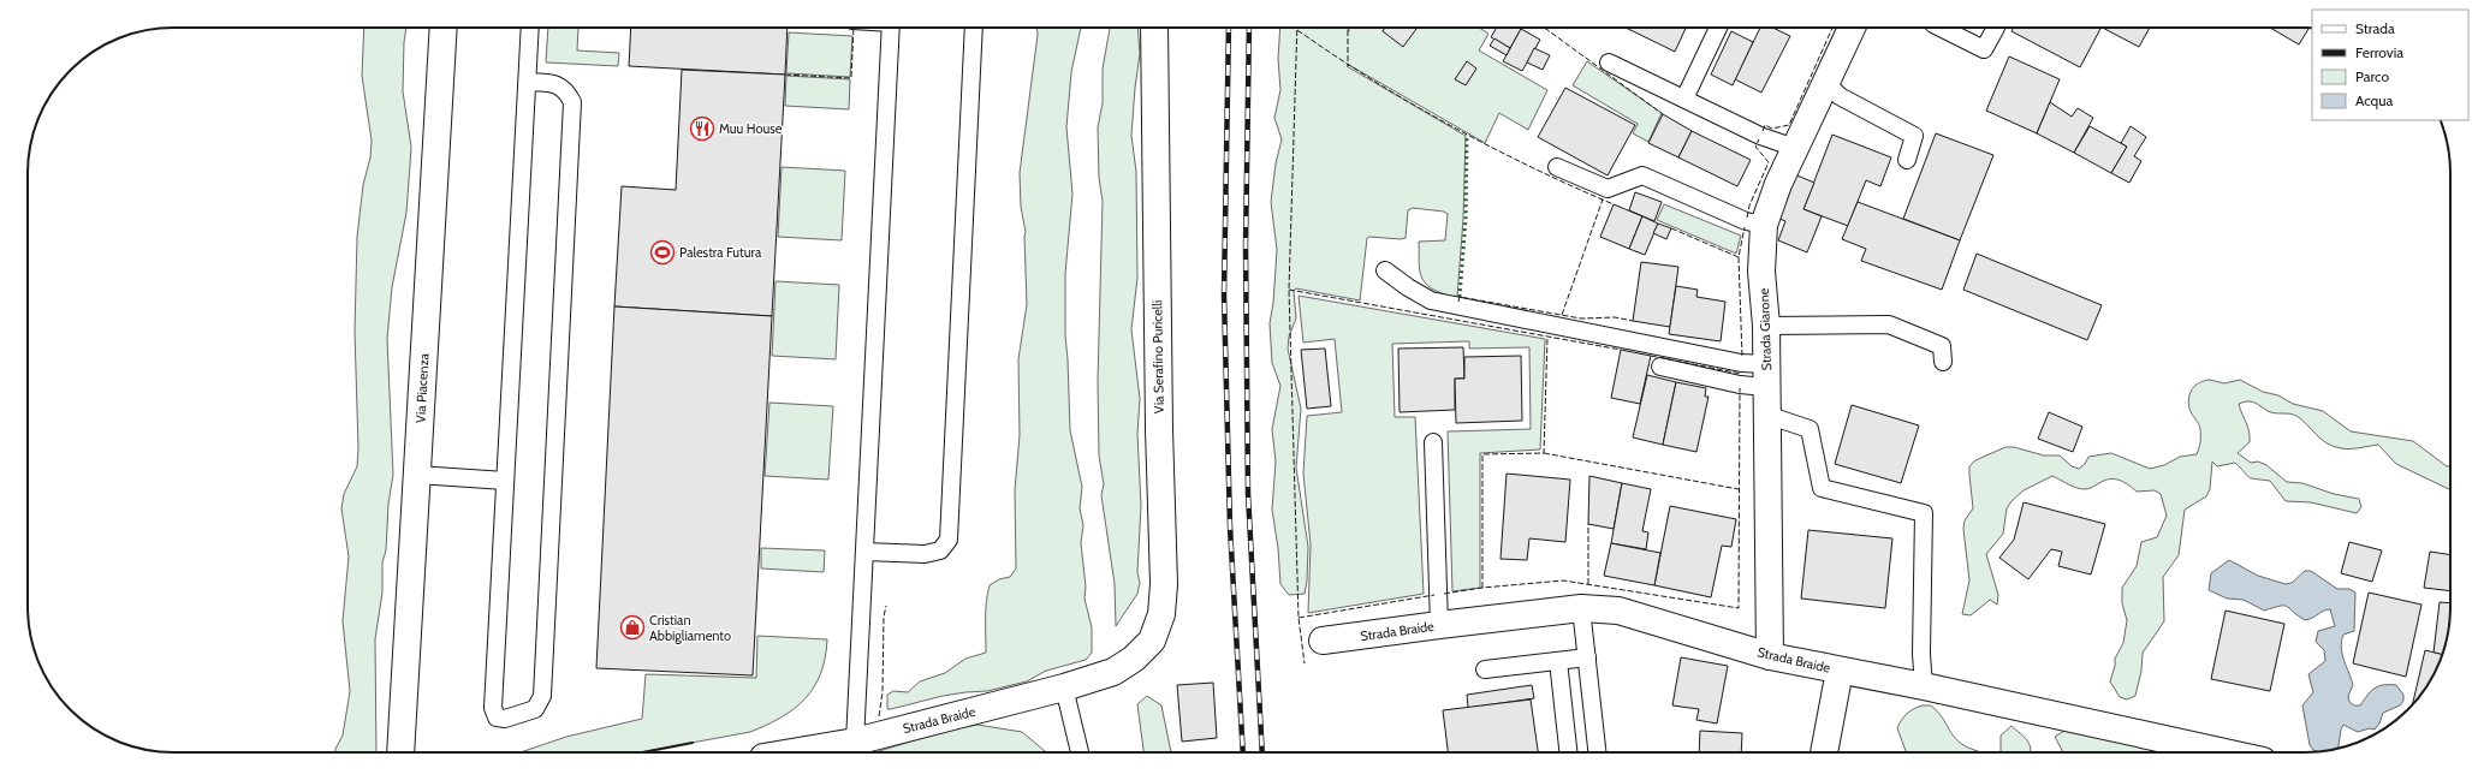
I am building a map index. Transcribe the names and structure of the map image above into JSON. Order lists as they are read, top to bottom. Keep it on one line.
{"streets":{"street":["Strada Giarone","Via Serafino Puricelli","Via Piacenza","Strada Braide"]},"crossings":[["Strada Giarone","Strada Braide"],["Via Serafino Puricelli","Strada Braide"]],"places":{"restaurant":["Muu House"],"sports":["Palestra Futura"],"shop":["Cristian Abbigliamento"]},"legend":["Strada","Ferrovia","Parco","Acqua"]}
